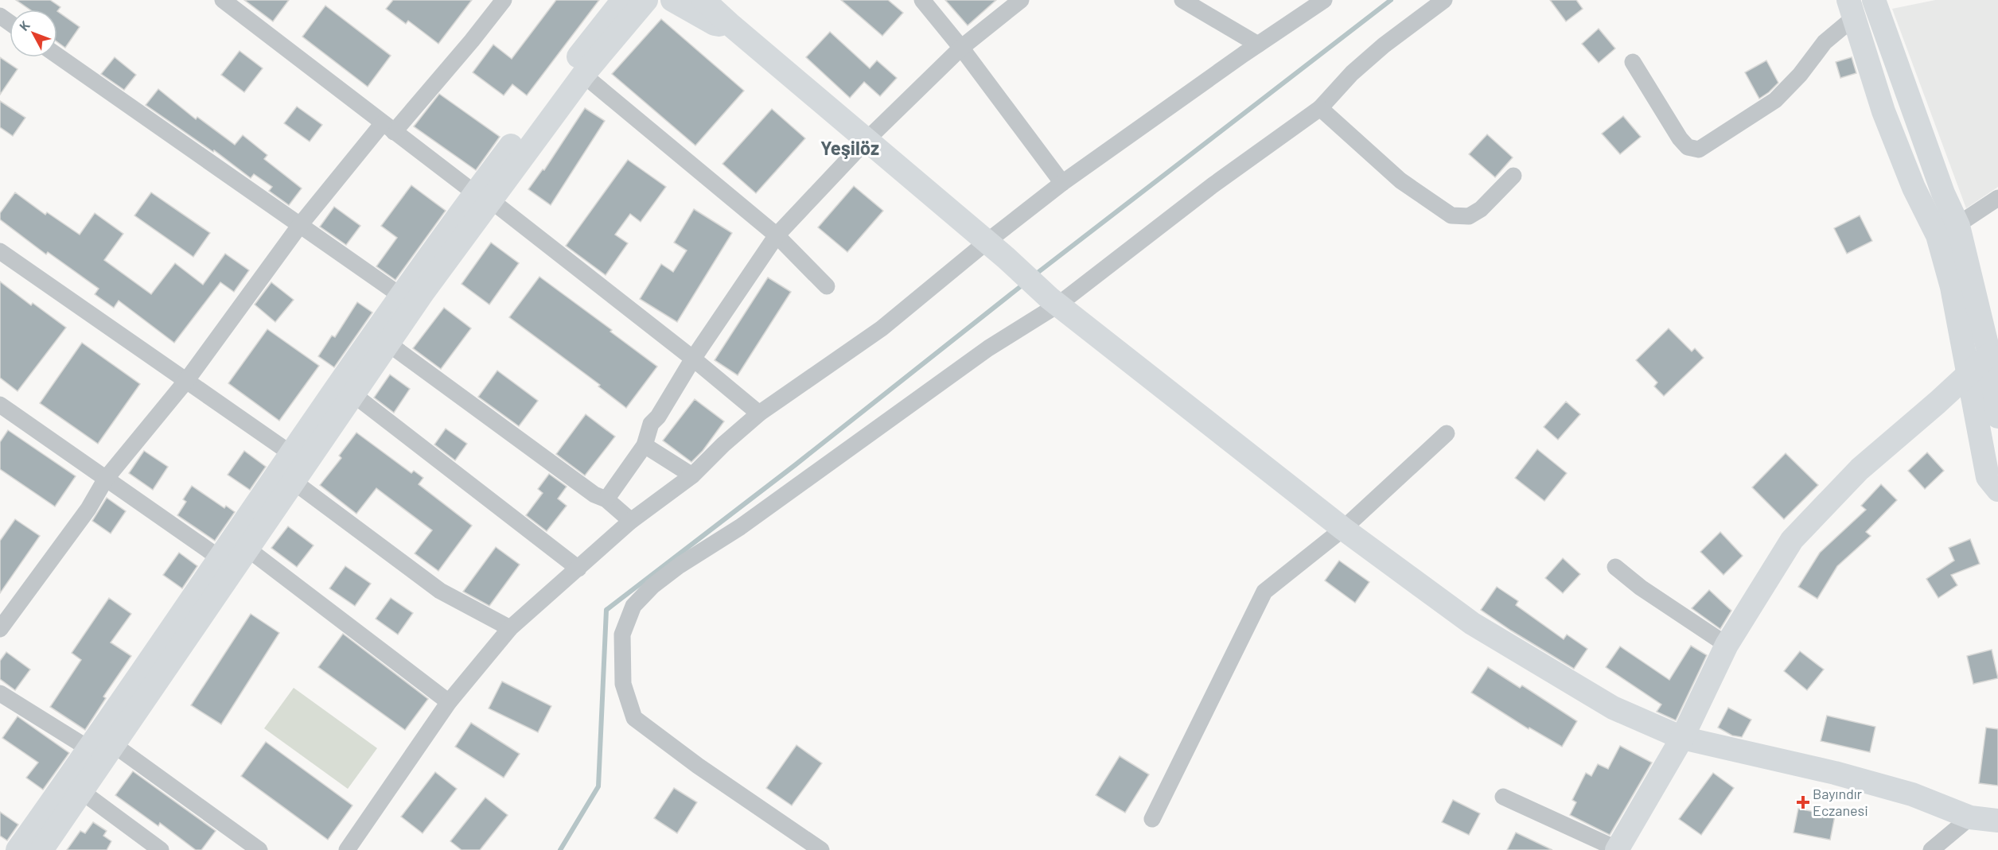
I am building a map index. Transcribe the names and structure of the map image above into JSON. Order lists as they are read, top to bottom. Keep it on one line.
{"districts":["Yeşilöz"],"places":{"health":["Bayındır Eczanesi"]},"north":"top left"}
